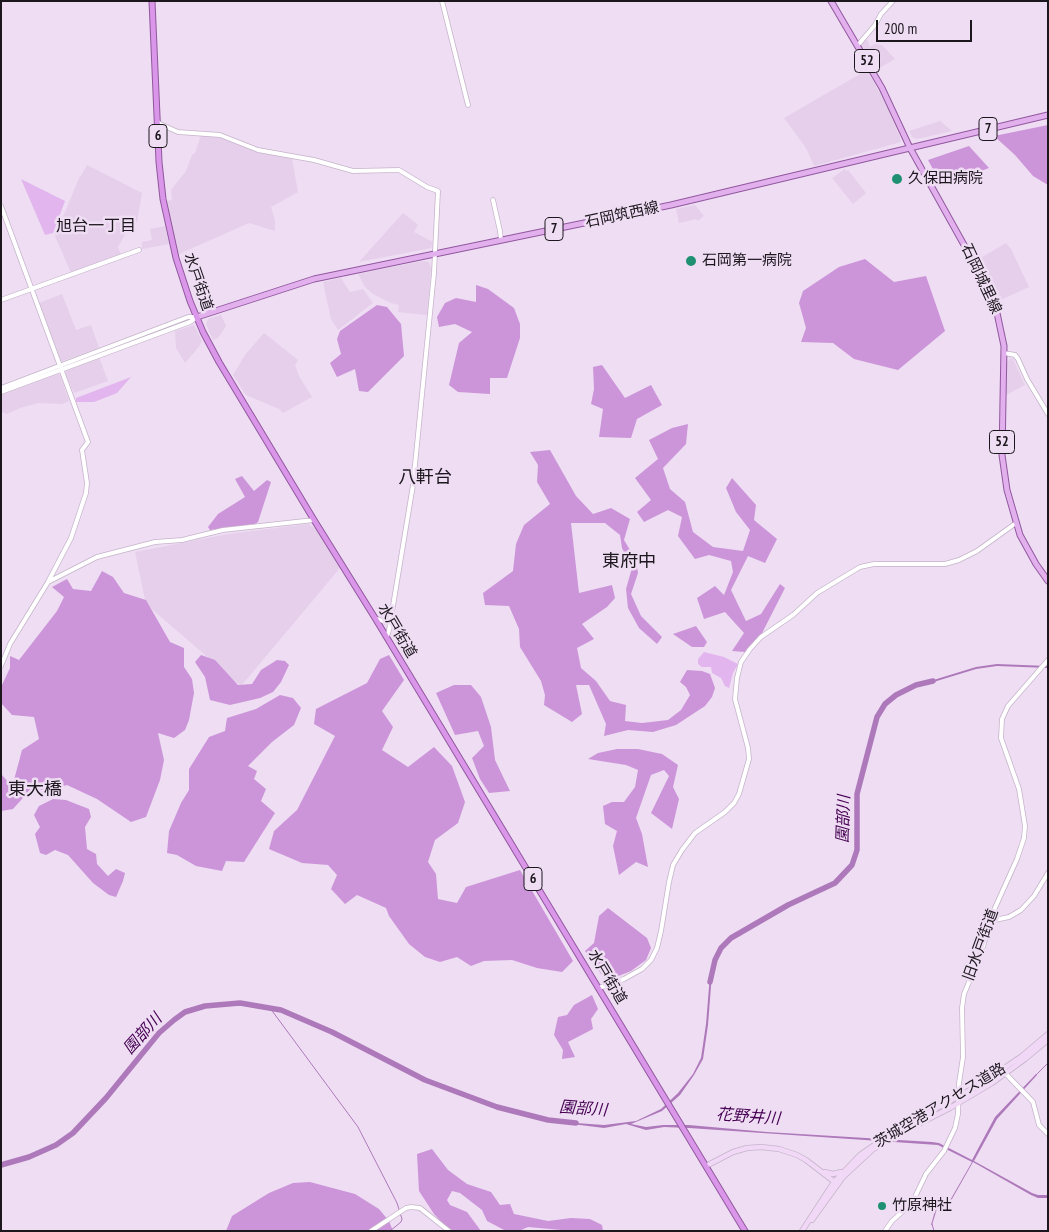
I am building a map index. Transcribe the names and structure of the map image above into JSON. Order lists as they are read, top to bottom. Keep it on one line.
{"streets":{"highway":["6","水戸街道"],"main road":["52","7","石岡筑西線","石岡城里線","茨城空港アクセス道路"],"street":["旧水戸街道"]},"crossings":[["石岡筑西線","石岡城里線"],["石岡筑西線","水戸街道"],["旧水戸街道","茨城空港アクセス道路"]],"districts":["旭台一丁目","八軒台","東府中","東大橋"],"water":["園部川","花野井川"],"places":["久保田病院","石岡第一病院","竹原神社"],"scale_bar":"200 m"}
